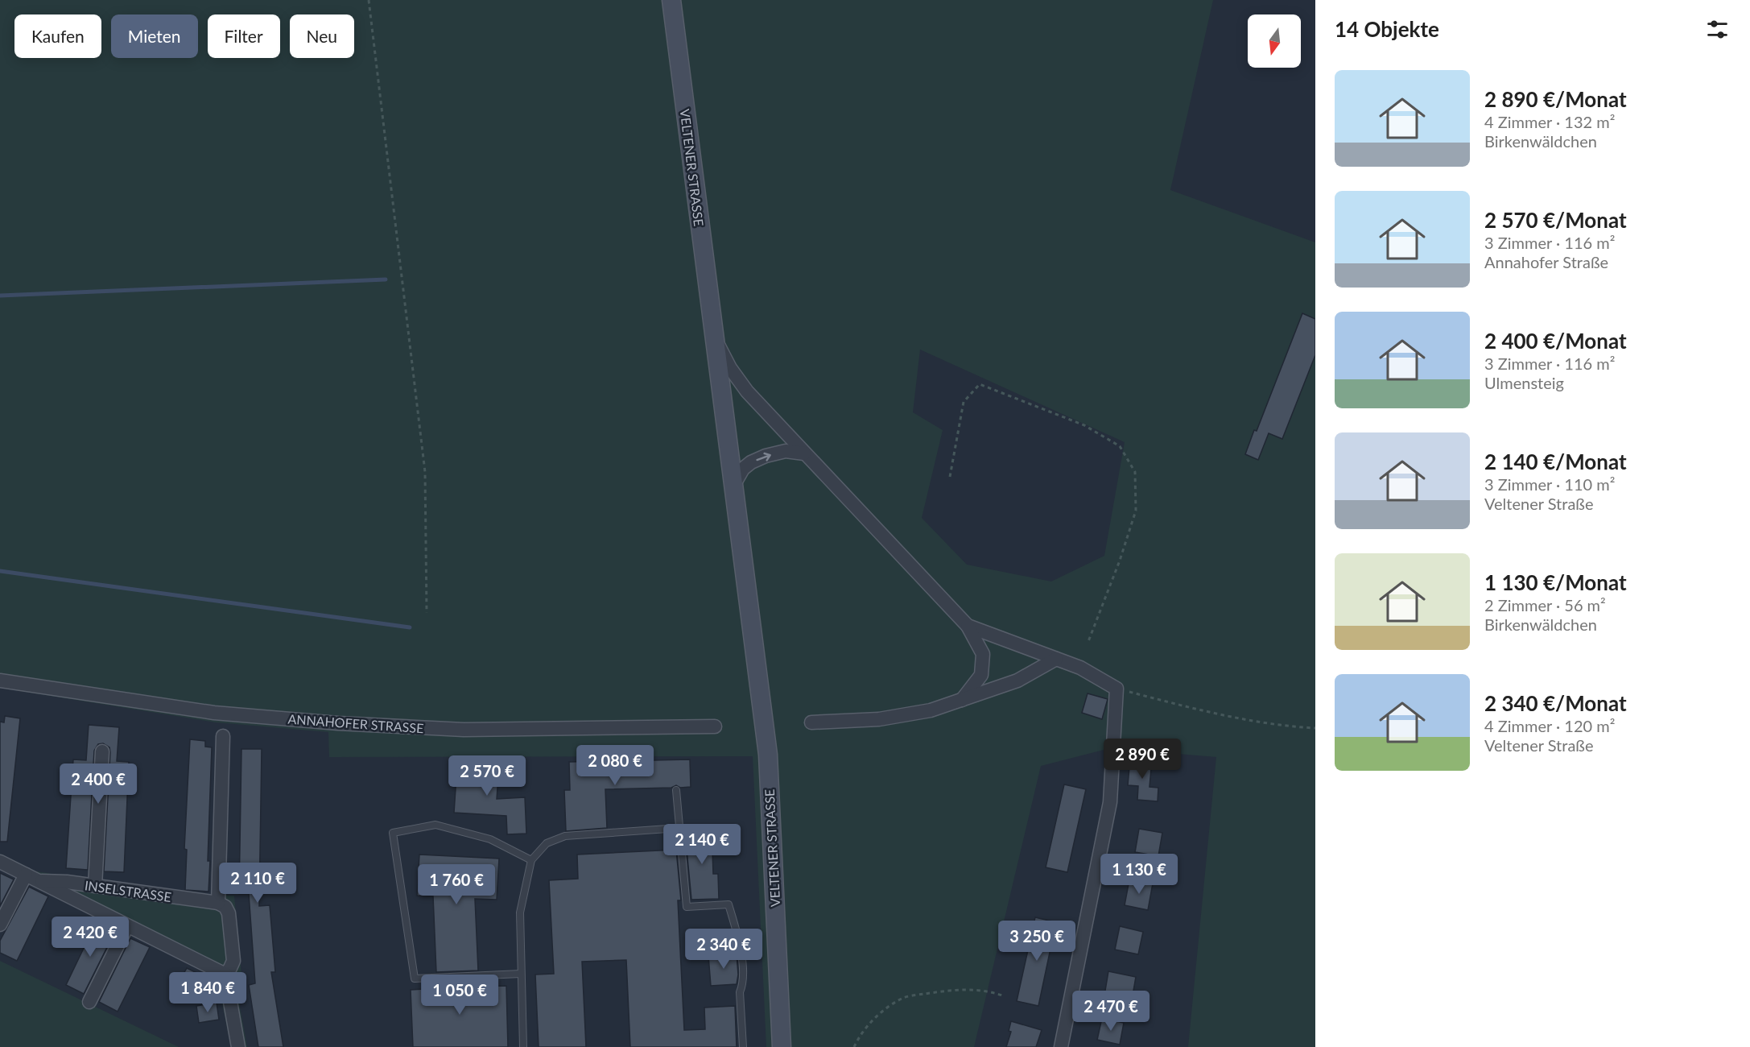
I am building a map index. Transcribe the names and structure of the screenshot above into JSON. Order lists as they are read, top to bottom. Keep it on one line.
{"streets":{"main road":["VELTENER STRASSE"],"street":["ANNAHOFER STRASSE","INSELSTRASSE"]},"north":"bottom","page":{"heading":"14 Objekte","chip":["Kaufen","Mieten","Filter","Neu"],"list":[{"name":"2 890 €/Monat","note":"4 Zimmer · 132 m² · Birkenwäldchen"},{"name":"2 570 €/Monat","note":"3 Zimmer · 116 m² · Annahofer Straße"},{"name":"2 400 €/Monat","note":"3 Zimmer · 116 m² · Ulmensteig"},{"name":"2 140 €/Monat","note":"3 Zimmer · 110 m² · Veltener Straße"},{"name":"1 130 €/Monat","note":"2 Zimmer · 56 m² · Birkenwäldchen"},{"name":"2 340 €/Monat","note":"4 Zimmer · 120 m² · Veltener Straße"}],"price":["2 890 €","2 080 €","2 570 €","2 400 €","2 140 €","1 130 €","2 110 €","1 760 €","2 420 €","3 250 €","2 340 €","1 840 €","1 050 €","2 470 €"]}}
